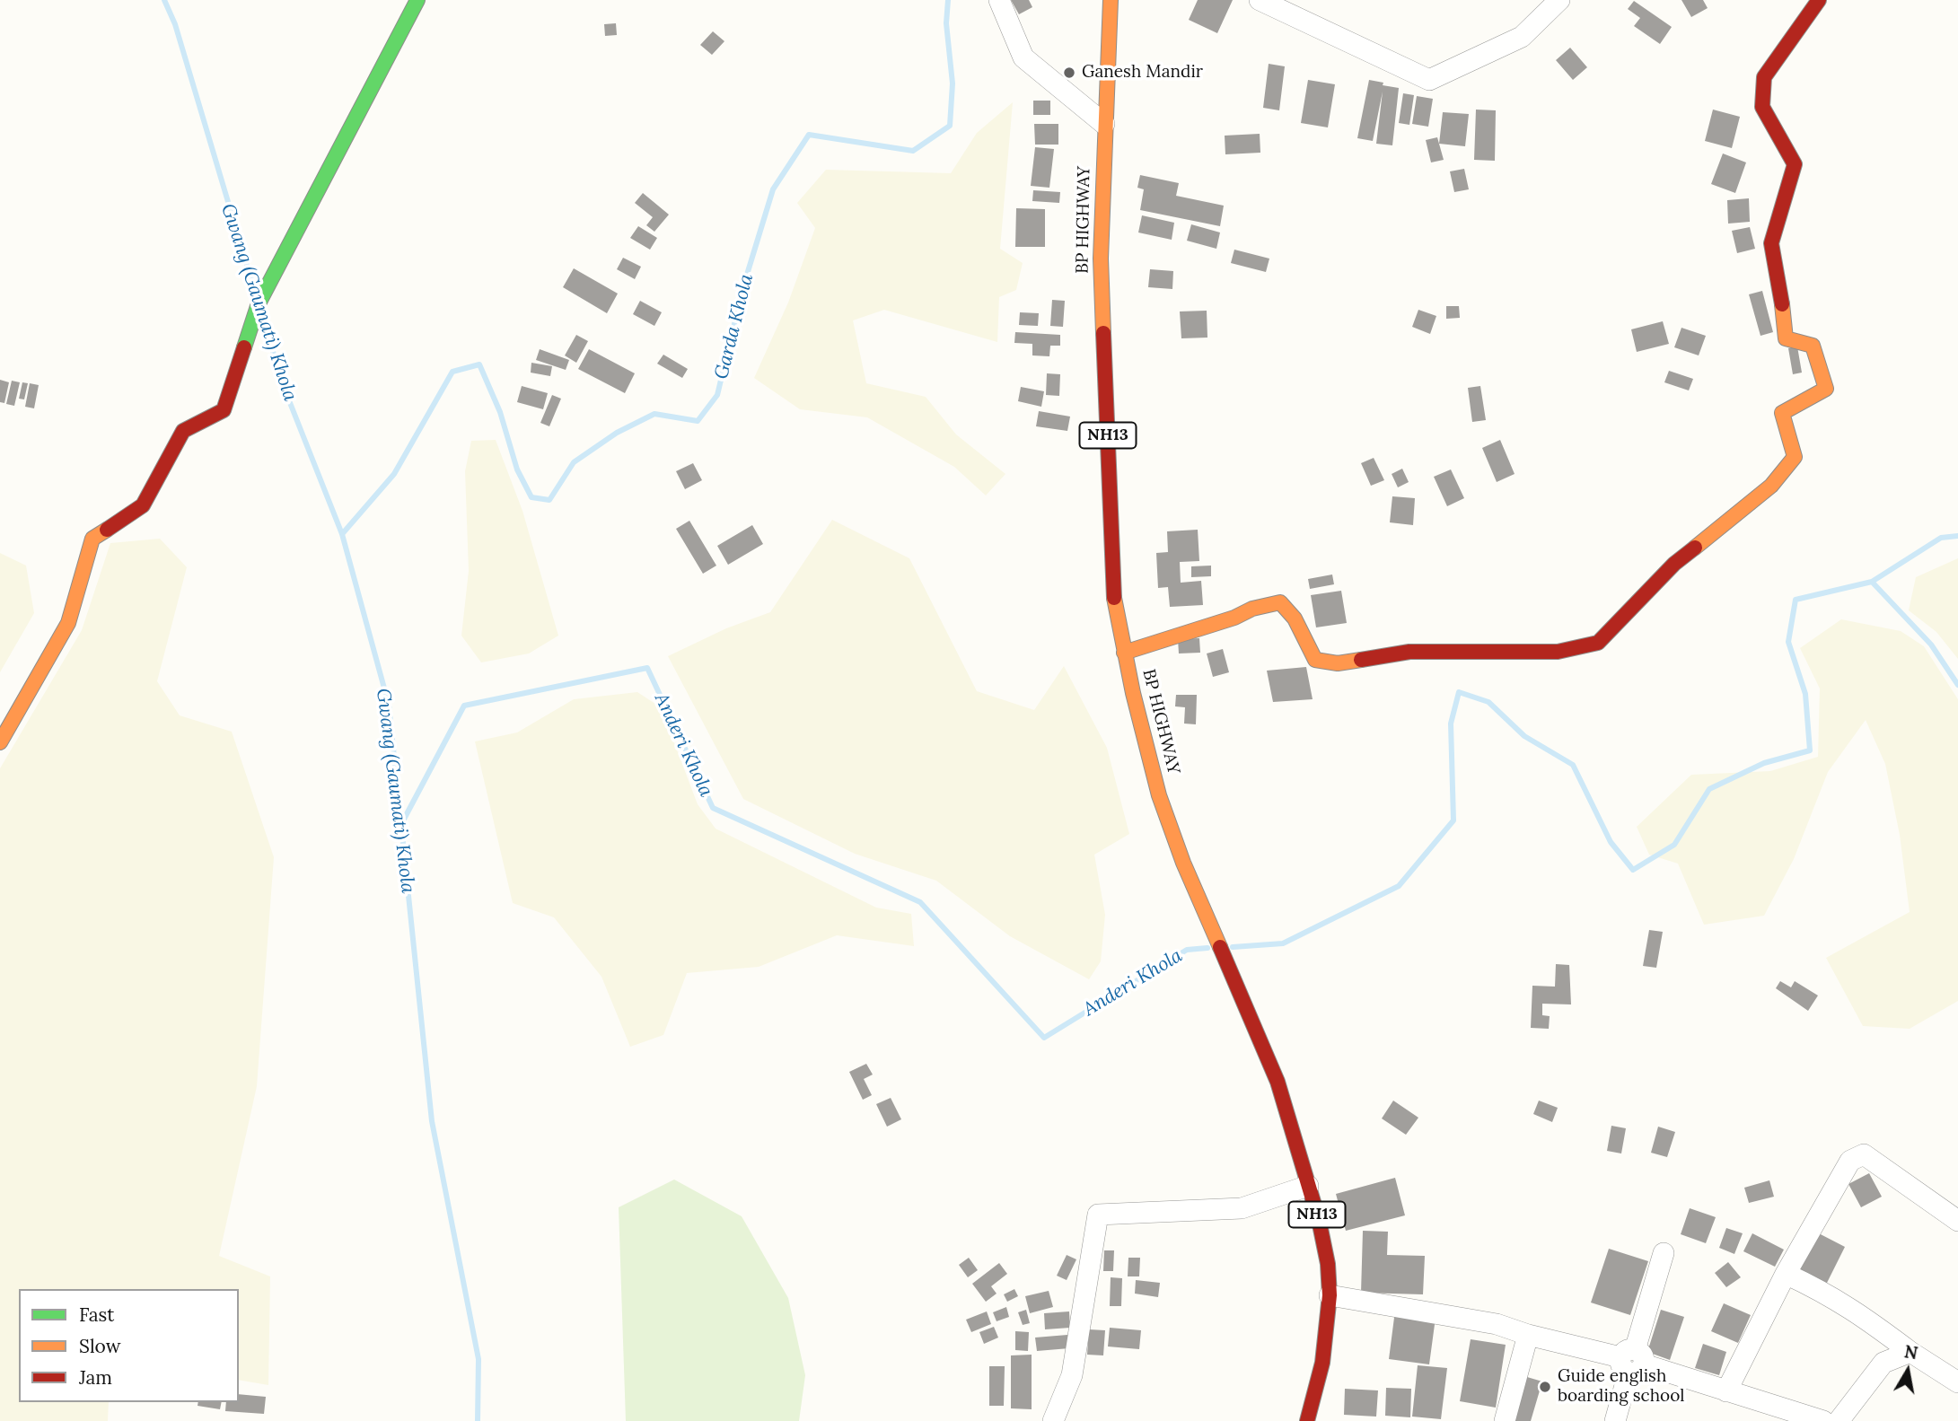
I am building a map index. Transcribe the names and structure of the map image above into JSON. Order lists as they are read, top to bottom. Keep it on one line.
{"streets":{"main road":["BP HIGHWAY","NH13"]},"water":["Gwang (Gaumati) Khola","Garda Khola","Anderi Khola"],"places":["Ganesh Mandir","Guide english boarding school"],"legend":["Fast","Slow","Jam"],"north":"top"}
